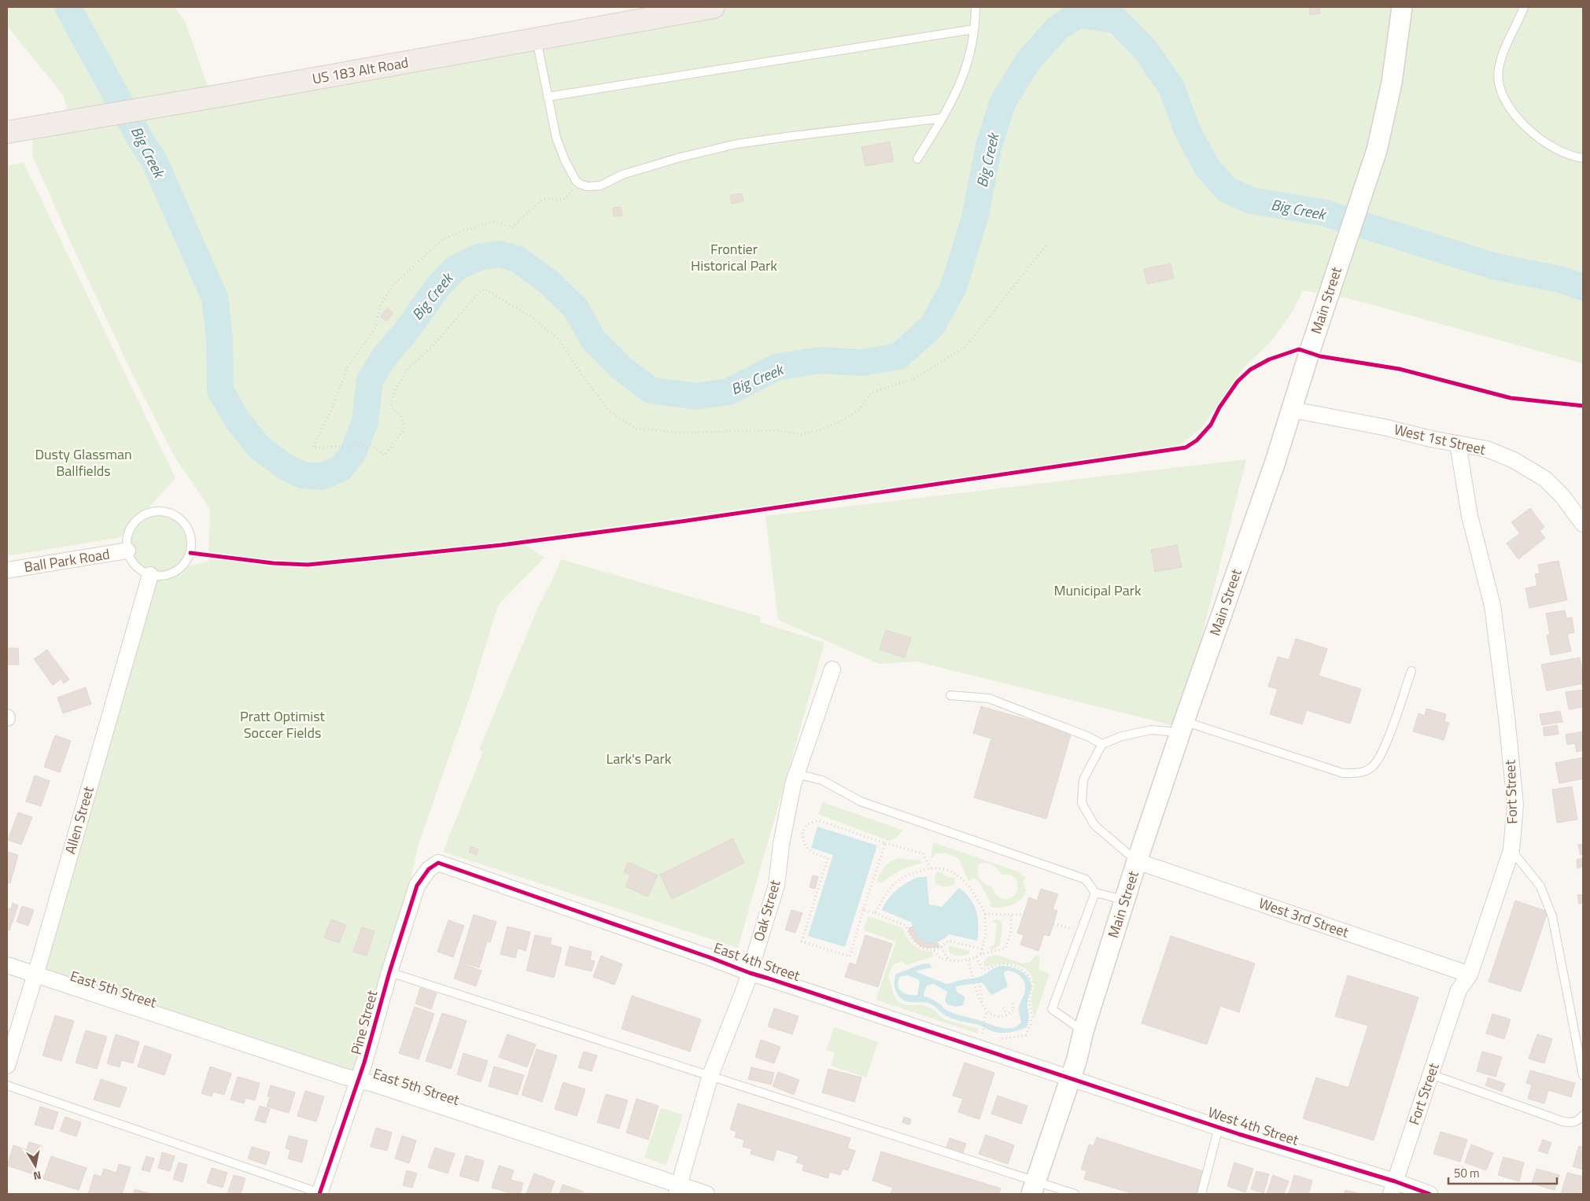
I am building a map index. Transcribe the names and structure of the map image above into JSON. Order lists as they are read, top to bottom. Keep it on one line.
{"streets":{"highway":["US 183 Alt Road"],"street":["Main Street","West 1st Street","Ball Park Road","Fort Street","Allen Street","Oak Street","West 3rd Street","East 4th Street","East 5th Street","Pine Street","West 4th Street"]},"crossings":[["Main Street","West 1st Street"],["Main Street","West 3rd Street"],["Main Street","East 4th Street"],["Main Street","West 4th Street"],["West 1st Street","Fort Street"],["Ball Park Road","Allen Street"],["Fort Street","West 3rd Street"],["Fort Street","West 4th Street"],["Allen Street","East 5th Street"],["Oak Street","East 4th Street"],["Oak Street","East 5th Street"],["East 4th Street","Pine Street"],["East 4th Street","West 4th Street"],["East 5th Street","Pine Street"]],"water":["Big Creek"],"parks":["Frontier Historical Park","Dusty Glassman Ballfields","Municipal Park","Pratt Optimist Soccer Fields","Lark's Park"],"scale_bar":"50 m","north":"bottom"}
